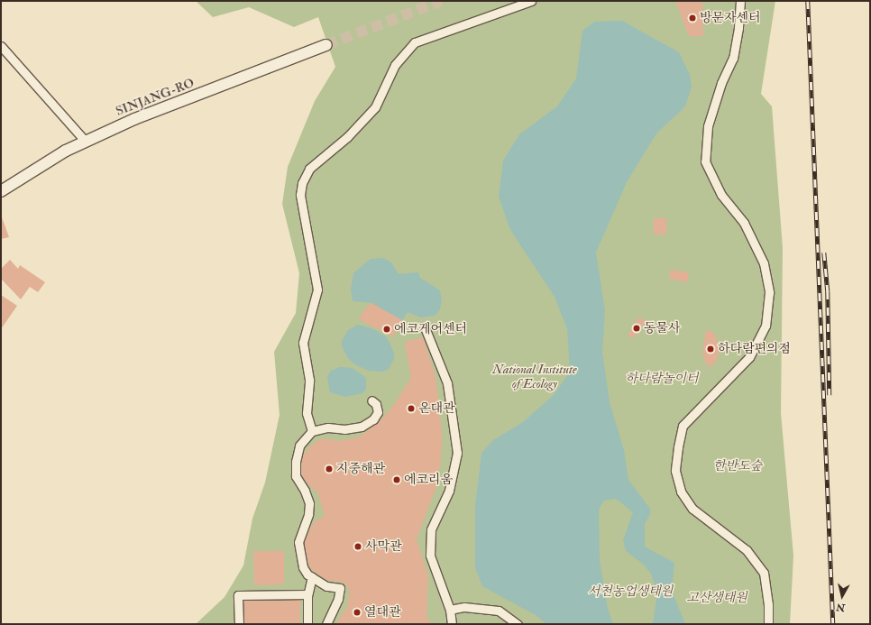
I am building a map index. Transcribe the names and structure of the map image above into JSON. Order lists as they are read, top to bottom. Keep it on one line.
{"streets":{"street":["SINJANG-RO"]},"parks":["National Institute of Ecology","하다람놀이터","한반도숲","서천농업생태원","고산생태원"],"places":["방문자센터","동물사","에코케어센터","하다람편의점","온대관","지중해관","에코리움","사막관","열대관"],"north":"bottom"}
